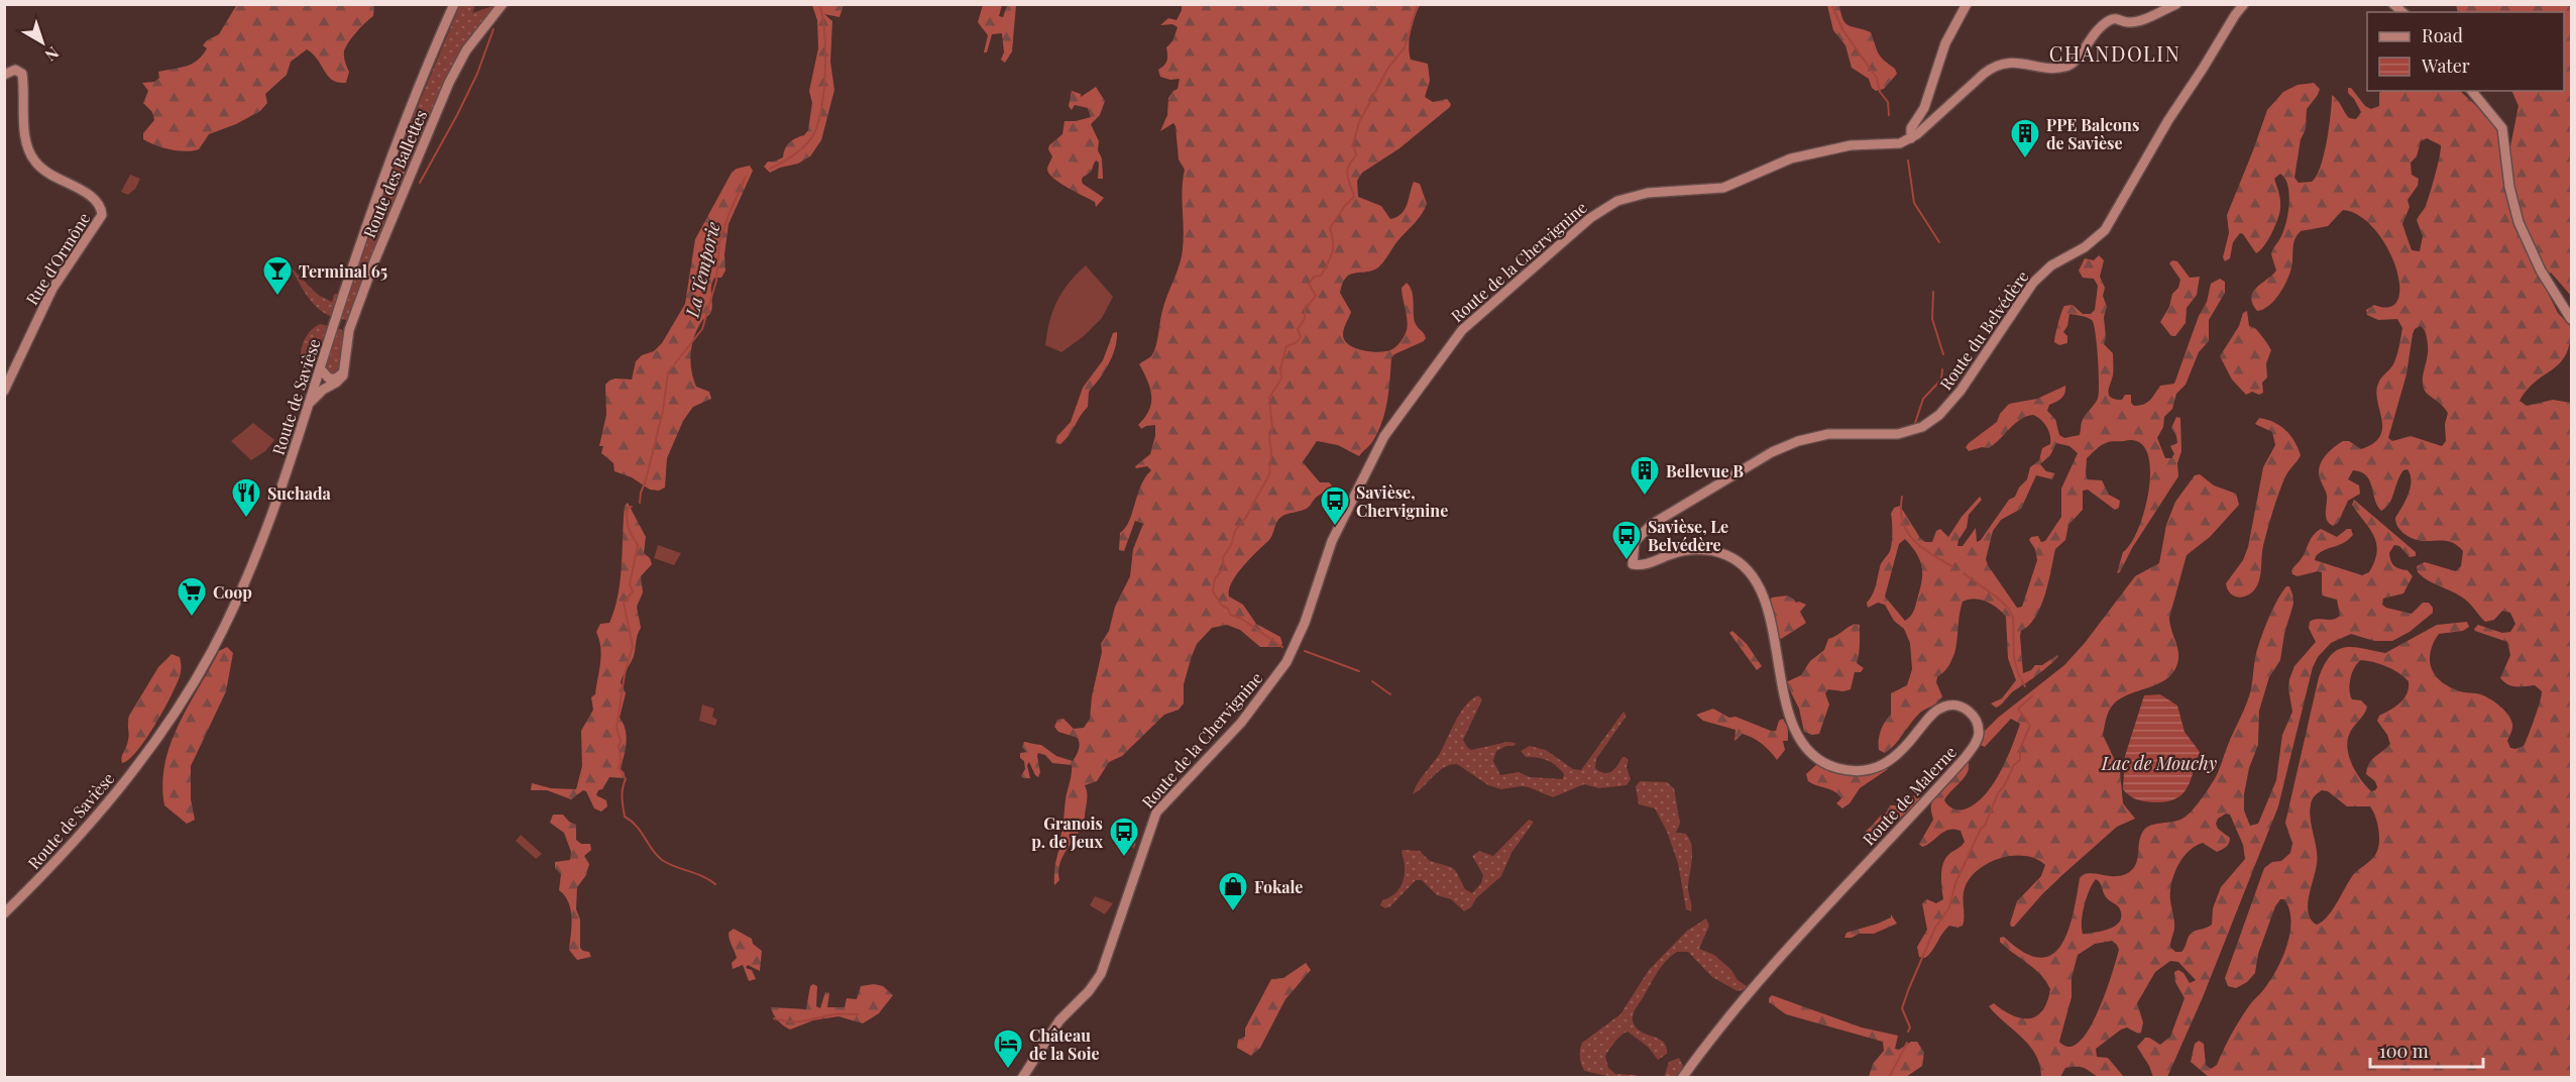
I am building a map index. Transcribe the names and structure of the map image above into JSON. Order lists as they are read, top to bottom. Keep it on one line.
{"streets":{"street":["Route des Ballettes","Rue d'Ormône","Route de la Chervignine","Route du Belvédère","Route de Savièse","Route de Malerne"]},"crossings":[["Route du Belvédère","Route de Malerne"]],"districts":["CHANDOLIN"],"water":["La Temporie","Lac de Mouchy"],"places":{"building":["PPE Balcons de Savièse","Bellevue B"],"bar":["Terminal 65"],"restaurant":["Suchada"],"bus stop":["Savièse, Chervignine","Savièse, Le Belvédère","Granois p. de Jeux"],"supermarket":["Coop"],"shop":["Fokale"],"hotel":["Château de la Soie"]},"legend":["Road","Water"],"scale_bar":"100 m","north":"bottom right"}
